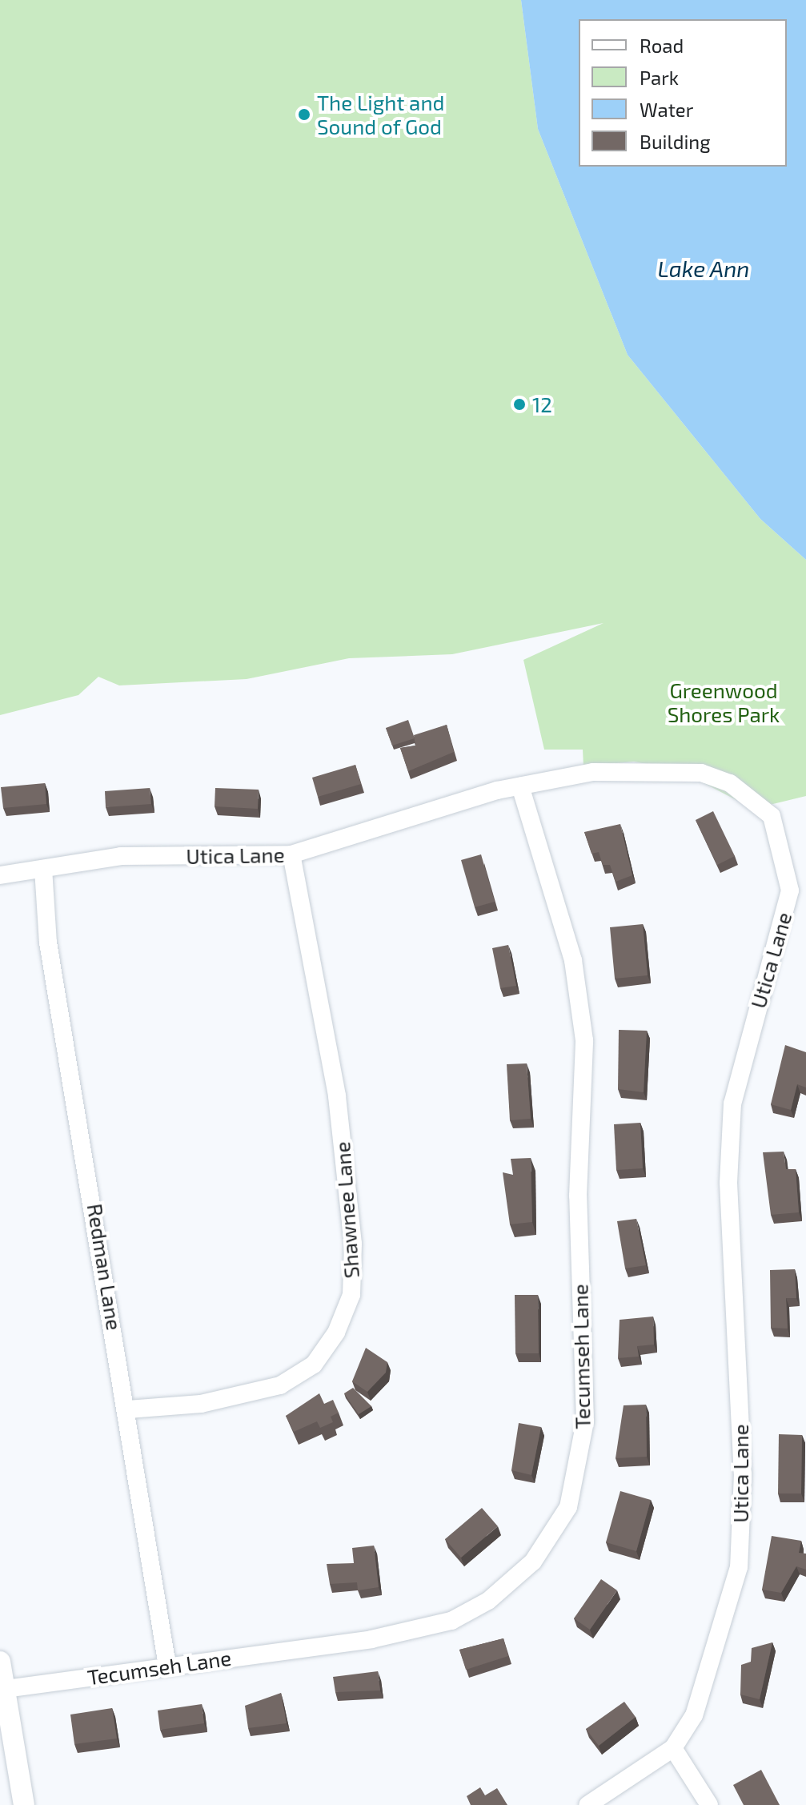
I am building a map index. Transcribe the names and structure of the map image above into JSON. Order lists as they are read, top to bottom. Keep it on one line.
{"streets":{"street":["Utica Lane","Shawnee Lane","Redman Lane","Tecumseh Lane"]},"crossings":[["Utica Lane","Shawnee Lane"],["Utica Lane","Redman Lane"],["Utica Lane","Tecumseh Lane"],["Shawnee Lane","Redman Lane"],["Redman Lane","Tecumseh Lane"]],"water":["Lake Ann"],"parks":["Greenwood Shores Park"],"places":["The Light and Sound of God","12"],"legend":["Road","Park","Water","Building"]}
